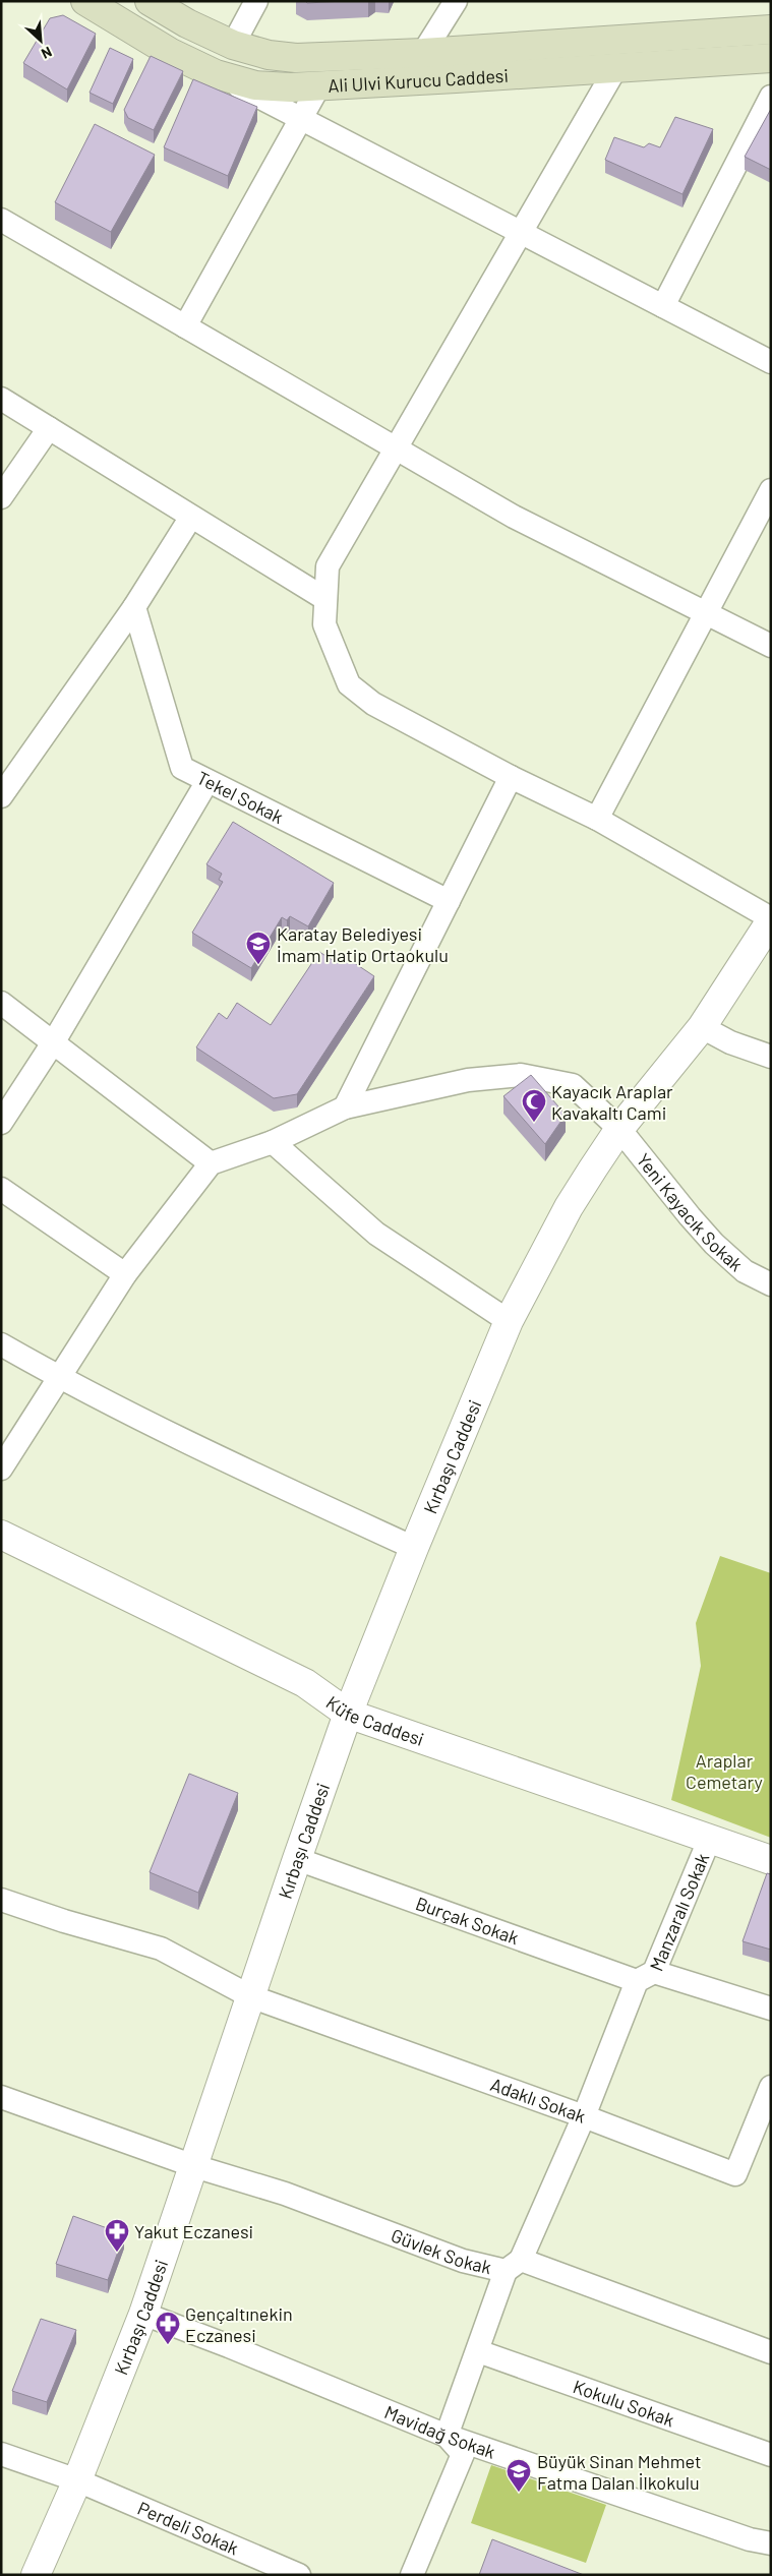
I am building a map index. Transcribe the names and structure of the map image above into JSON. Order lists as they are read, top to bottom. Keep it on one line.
{"streets":{"main road":["Ali Ulvi Kurucu Caddesi"],"street":["Tekel Sokak","Yeni Kayacık Sokak","Kırbaşı Caddesi","Küfe Caddesi","Manzaralı Sokak","Burçak Sokak","Adaklı Sokak","Güvlek Sokak","Kokulu Sokak","Mavidağ Sokak","Perdeli Sokak"]},"crossings":[["Yeni Kayacık Sokak","Kırbaşı Caddesi"],["Kırbaşı Caddesi","Küfe Caddesi"],["Kırbaşı Caddesi","Burçak Sokak"],["Kırbaşı Caddesi","Adaklı Sokak"],["Kırbaşı Caddesi","Güvlek Sokak"],["Kırbaşı Caddesi","Mavidağ Sokak"],["Kırbaşı Caddesi","Perdeli Sokak"],["Küfe Caddesi","Manzaralı Sokak"],["Manzaralı Sokak","Burçak Sokak"],["Manzaralı Sokak","Adaklı Sokak"],["Manzaralı Sokak","Güvlek Sokak"],["Manzaralı Sokak","Kokulu Sokak"],["Manzaralı Sokak","Mavidağ Sokak"]],"parks":["Araplar Cemetary"],"places":{"school or university":["Karatay Belediyesi İmam Hatip Ortaokulu","Büyük Sinan Mehmet Fatma Dalan İlkokulu"],"mosque":["Kayacık Araplar Kavakaltı Cami"],"pharmacy":["Yakut Eczanesi","Gençaltınekin Eczanesi"]},"north":"bottom right"}
